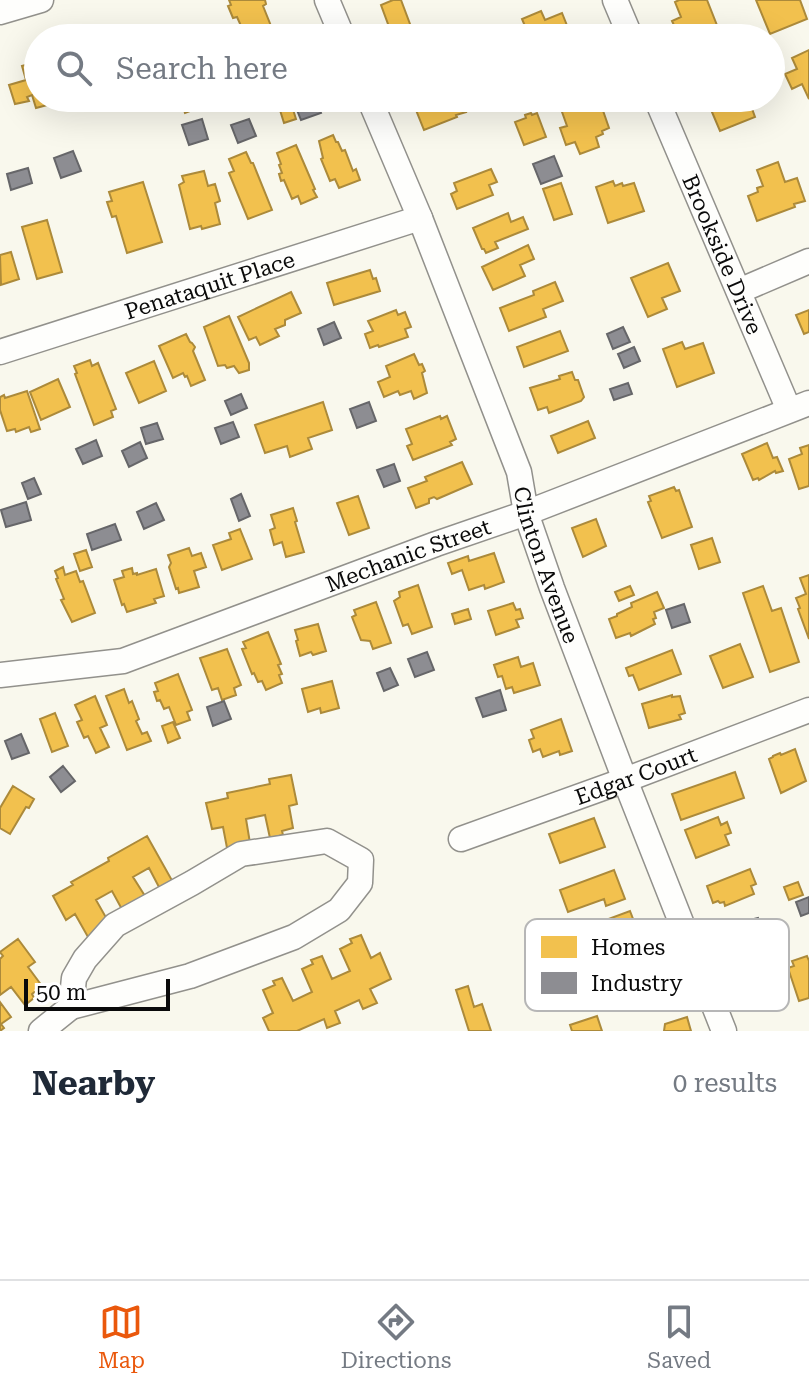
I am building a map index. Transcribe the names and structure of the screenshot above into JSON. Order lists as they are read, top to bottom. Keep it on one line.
{"streets":{"street":["Brookside Drive","Penataquit Place","Mechanic Street","Clinton Avenue","Edgar Court"]},"crossings":[["Brookside Drive","Mechanic Street"],["Penataquit Place","Clinton Avenue"],["Mechanic Street","Clinton Avenue"],["Clinton Avenue","Edgar Court"]],"legend":["Homes","Industry"],"scale_bar":"50 m","page":{"search":"Search here","scale":"50 m","heading":["Nearby","0 results"],"nav":["Map","Directions","Saved"]}}
